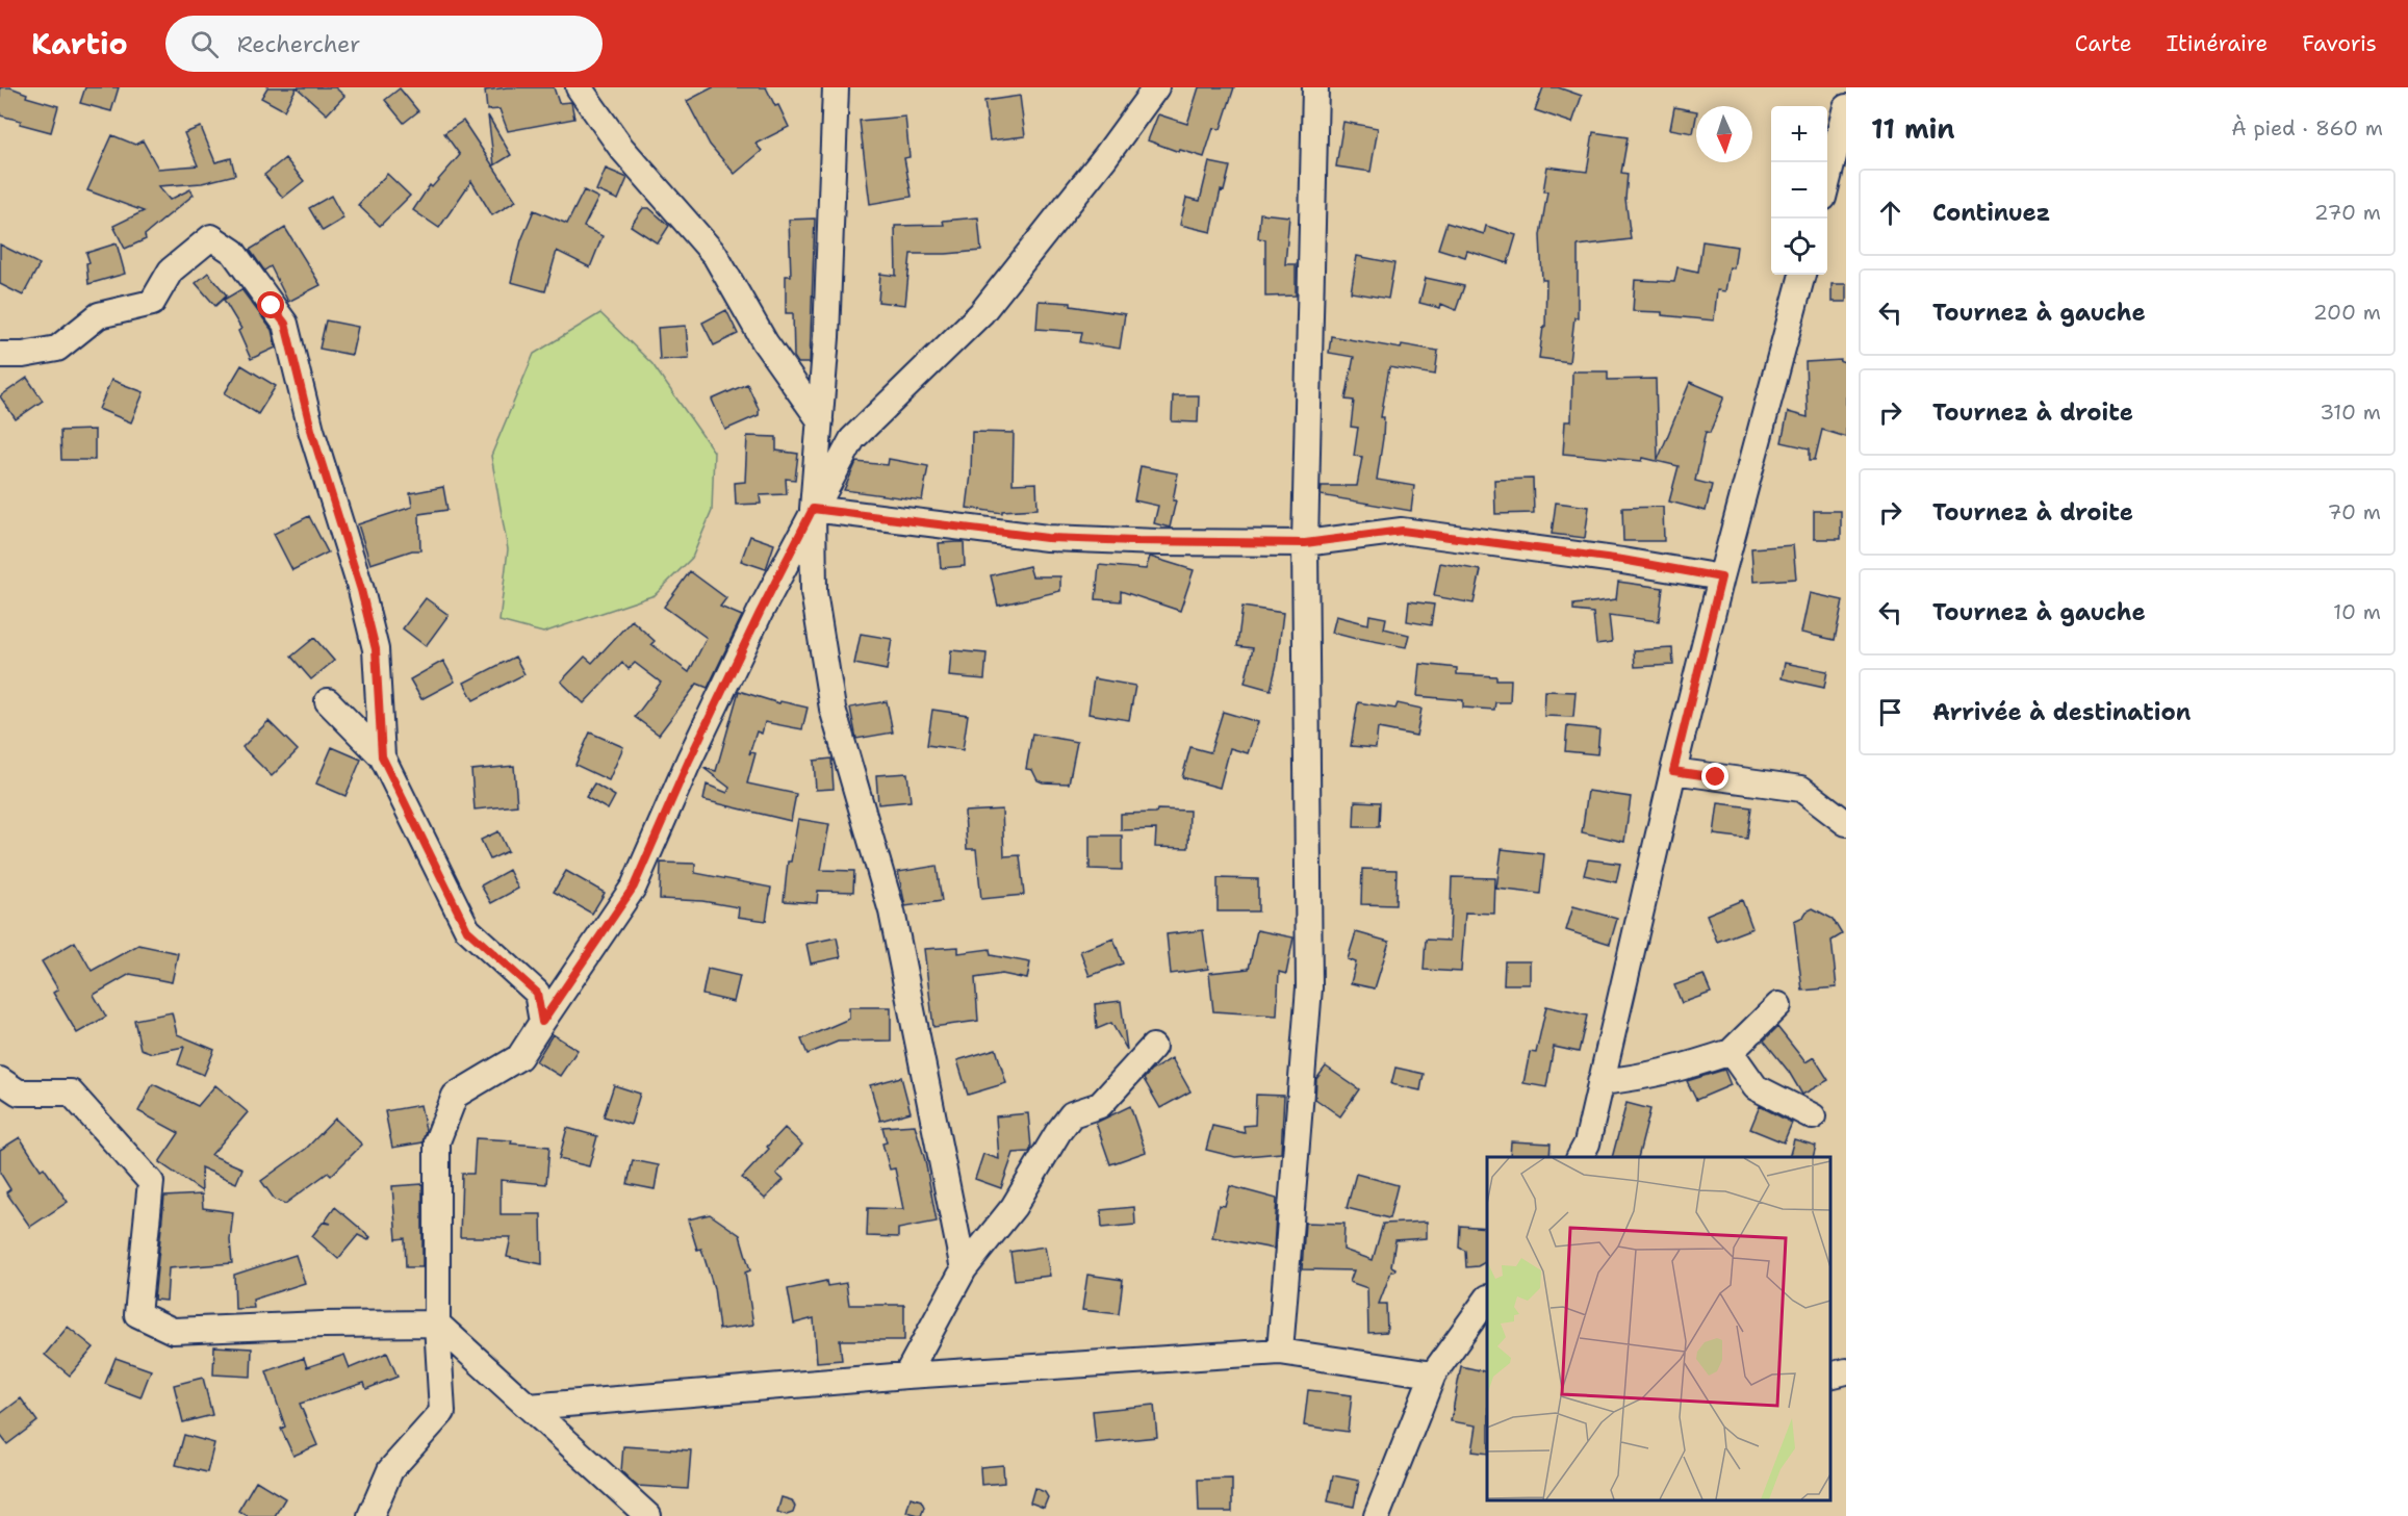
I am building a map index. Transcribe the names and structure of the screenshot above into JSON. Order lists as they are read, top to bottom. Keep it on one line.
{"north":"bottom","page":{"header":"Kartio","search":"Rechercher","nav":["Carte","Itinéraire","Favoris"],"heading":["11 min","À pied · 860 m"],"map_buttons":["+","−"],"list":[["Continuez","270 m"],["Tournez à gauche","200 m"],["Tournez à droite","310 m"],["Tournez à droite","70 m"],["Tournez à gauche","10 m"],"Arrivée à destination"]}}
